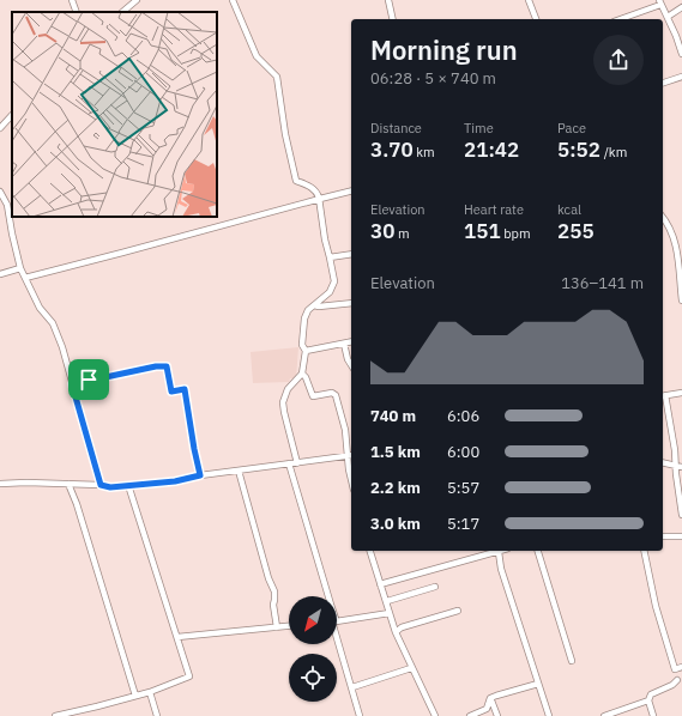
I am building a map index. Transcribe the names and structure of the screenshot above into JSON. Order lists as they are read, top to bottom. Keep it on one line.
{"north":"bottom left","page":{"heading":["Morning run","06:28 · 5 × 740 m"],"stats":[["Distance","3.70 km"],["Time","21:42"],["Pace","5:52 /km"],["Elevation","30 m"],["Heart rate","151 bpm"],["kcal","255"]],"chart":["Elevation","136–141 m"],"list":[{"name":"740 m","note":"6:06"},{"name":"1.5 km","note":"6:00"},{"name":"2.2 km","note":"5:57"},{"name":"3.0 km","note":"5:17"}]}}
